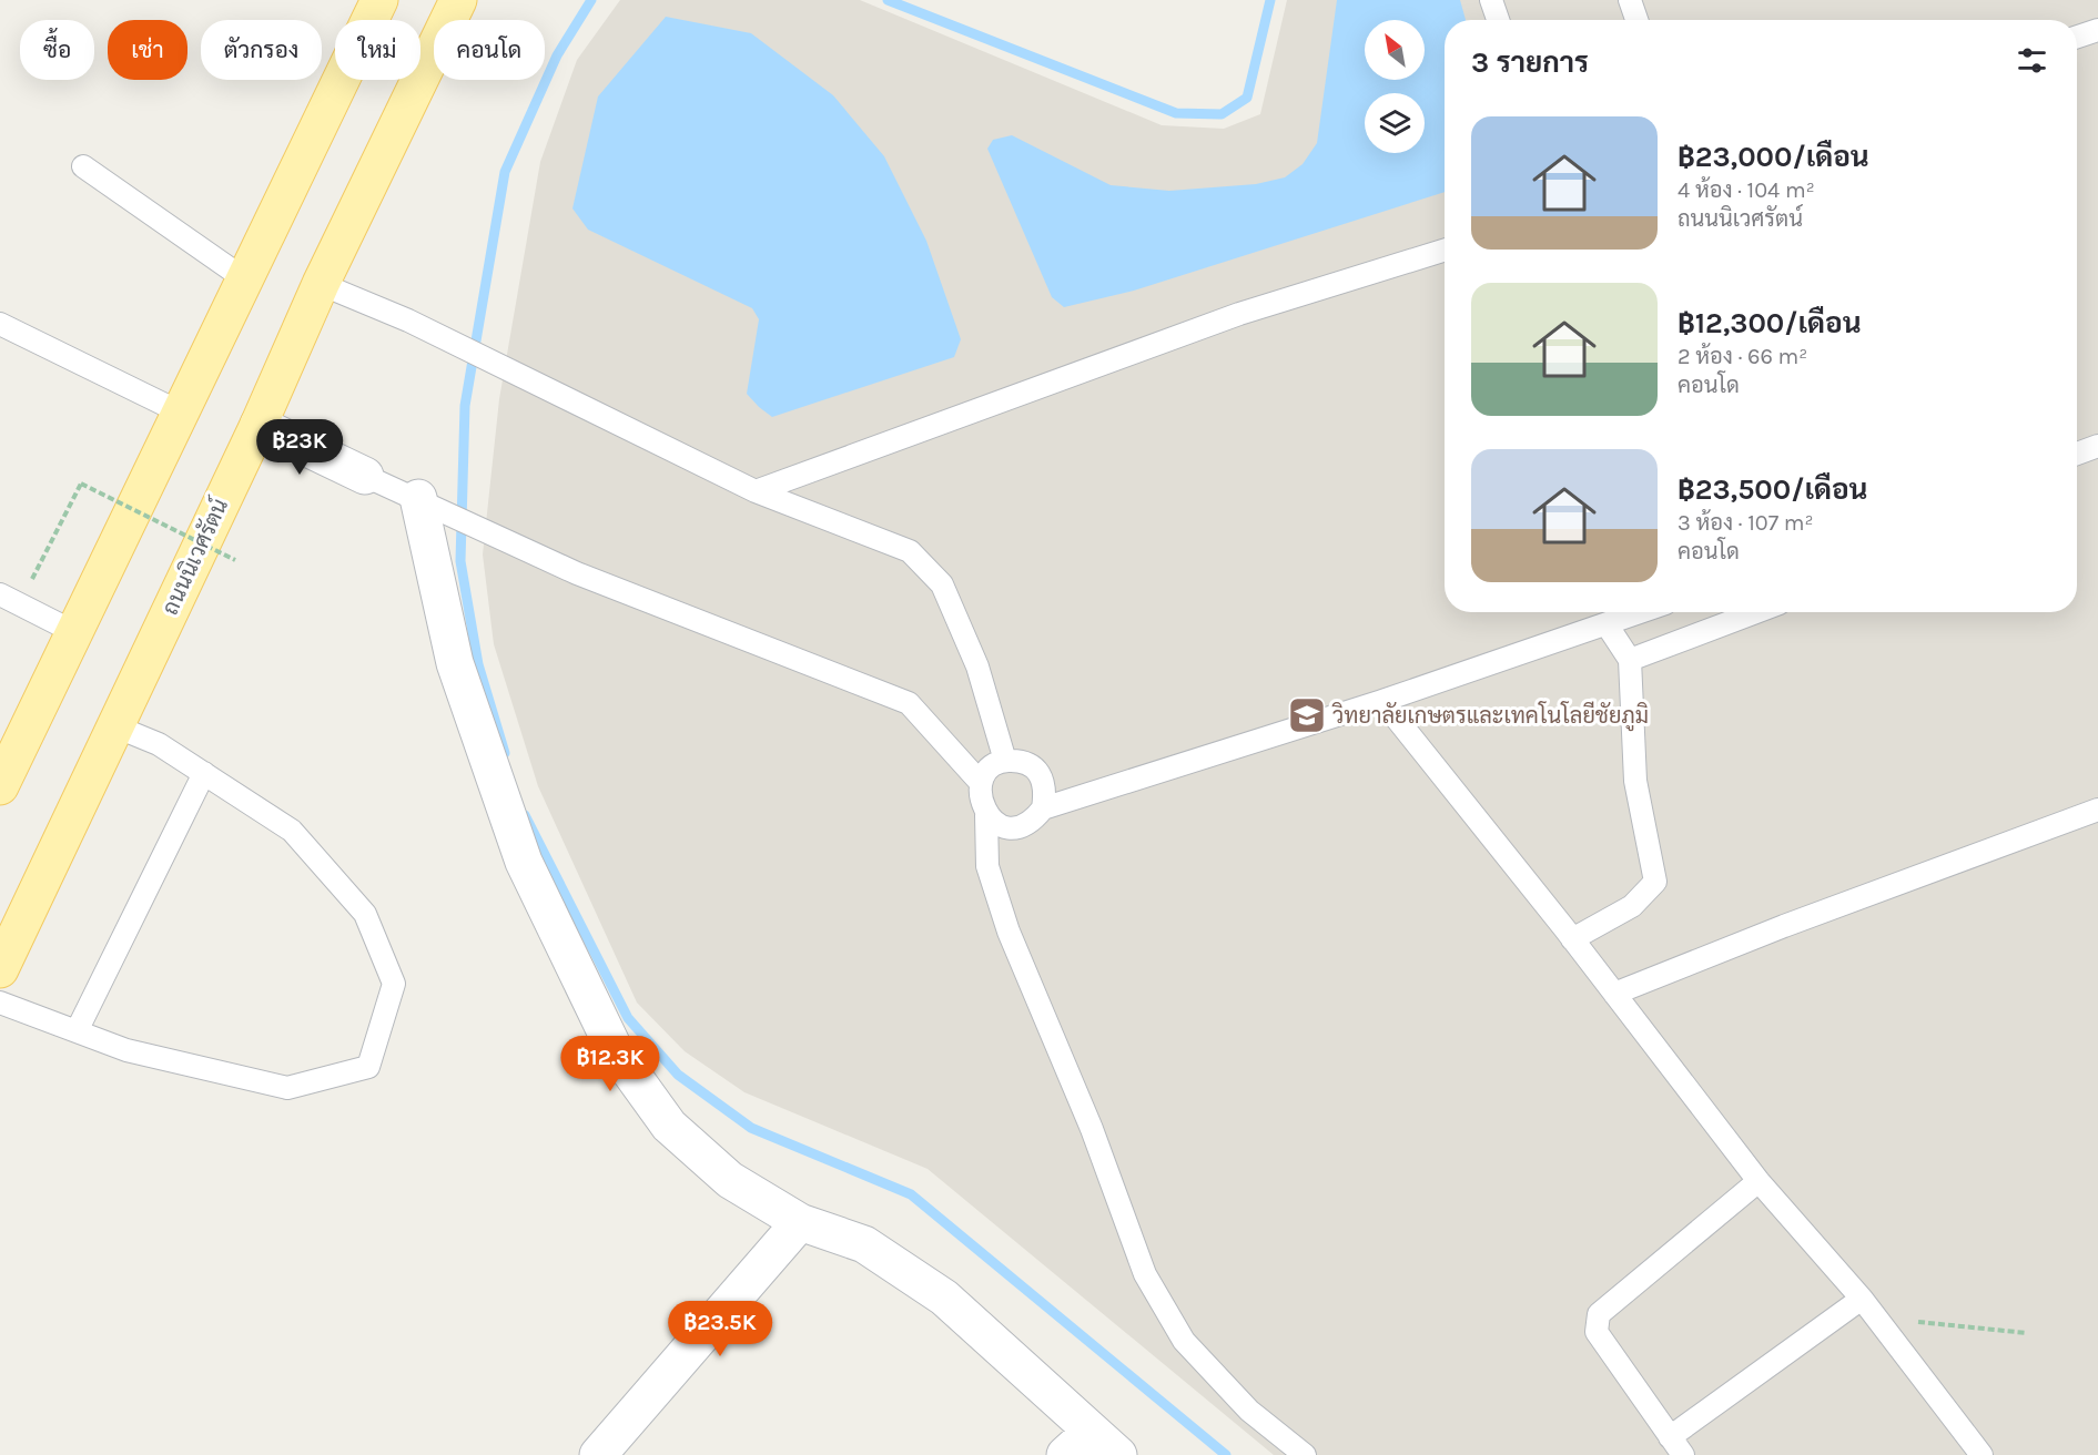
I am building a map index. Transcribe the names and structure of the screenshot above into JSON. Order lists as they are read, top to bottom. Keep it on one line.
{"streets":{"main road":["ถนนนิเวศรัตน์"]},"places":{"school or university":["วิทยาลัยเกษตรและเทคโนโลยีชัยภูมิ"]},"north":"top left","page":{"chip":["ซื้อ","เช่า","ตัวกรอง","ใหม่","คอนโด"],"heading":"3 รายการ","list":[{"name":"฿23,000/เดือน","note":"4 ห้อง · 104 m² · ถนนนิเวศรัตน์"},{"name":"฿12,300/เดือน","note":"2 ห้อง · 66 m² · คอนโด"},{"name":"฿23,500/เดือน","note":"3 ห้อง · 107 m² · คอนโด"}],"price":["฿23K","฿12.3K","฿23.5K"]}}
